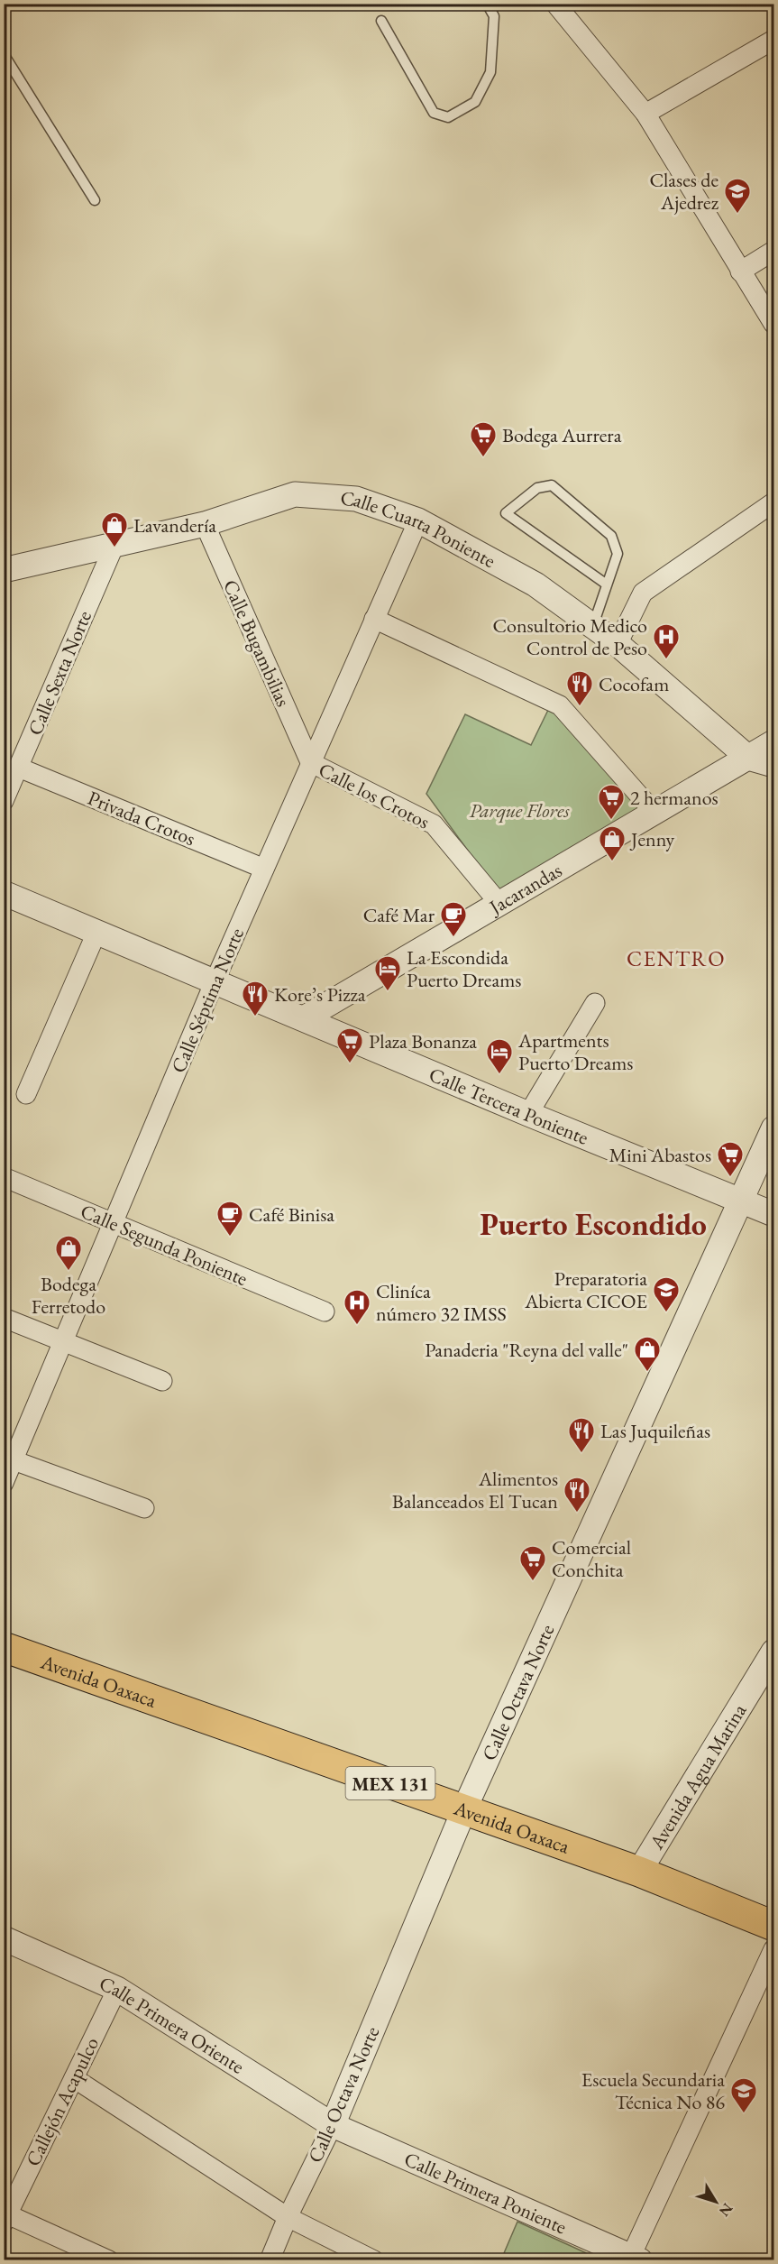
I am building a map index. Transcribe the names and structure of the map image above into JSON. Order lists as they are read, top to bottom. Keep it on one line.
{"streets":{"main road":["Avenida Oaxaca","MEX 131"],"street":["Calle Cuarta Poniente","Calle Bugambilias","Calle Sexta Norte","Calle los Crotos","Privada Crotos","Jacarandas","Calle Séptima Norte","Calle Tercera Poniente","Calle Segunda Poniente","Calle Octava Norte","Avenida Agua Marina","Calle Primera Oriente","Callejón Acapulco","Calle Primera Poniente"]},"crossings":[["Calle Cuarta Poniente","Calle Bugambilias"],["Calle Cuarta Poniente","Calle Sexta Norte"],["Calle Cuarta Poniente","Jacarandas"],["Calle Cuarta Poniente","Calle Séptima Norte"],["Calle Bugambilias","Calle los Crotos"],["Calle Bugambilias","Calle Séptima Norte"],["Calle Sexta Norte","Privada Crotos"],["Calle los Crotos","Jacarandas"],["Calle los Crotos","Calle Séptima Norte"],["Privada Crotos","Calle Séptima Norte"],["Jacarandas","Calle Tercera Poniente"],["Calle Séptima Norte","Calle Tercera Poniente"],["Calle Séptima Norte","Calle Segunda Poniente"],["Calle Tercera Poniente","Calle Octava Norte"],["Avenida Oaxaca","Calle Octava Norte"],["Avenida Oaxaca","Avenida Agua Marina"],["Calle Octava Norte","Calle Primera Oriente"],["Calle Octava Norte","Calle Primera Poniente"],["Calle Primera Oriente","Callejón Acapulco"],["Calle Primera Oriente","Calle Primera Poniente"]],"districts":["CENTRO","Puerto Escondido"],"parks":["Parque Flores"],"places":{"school or university":["Clases de Ajedrez","Preparatoria Abierta CICOE","Escuela Secundaria Técnica No 86"],"supermarket":["Bodega Aurrera","2 hermanos","Plaza Bonanza","Mini Abastos","Comercial Conchita"],"shop":["Lavandería","Jenny","Bodega Ferretodo","Panaderia \"Reyna del valle\""],"hospital":["Consultorio Medico Control de Peso","Cliníca número 32 IMSS"],"restaurant":["Cocofam","Kore’s Pizza","Las Juquileñas","Alimentos Balanceados El Tucan"],"cafe":["Café Mar","Café Binisa"],"hotel":["La Escondida Puerto Dreams","Apartments Puerto Dreams"]},"north":"bottom right"}
